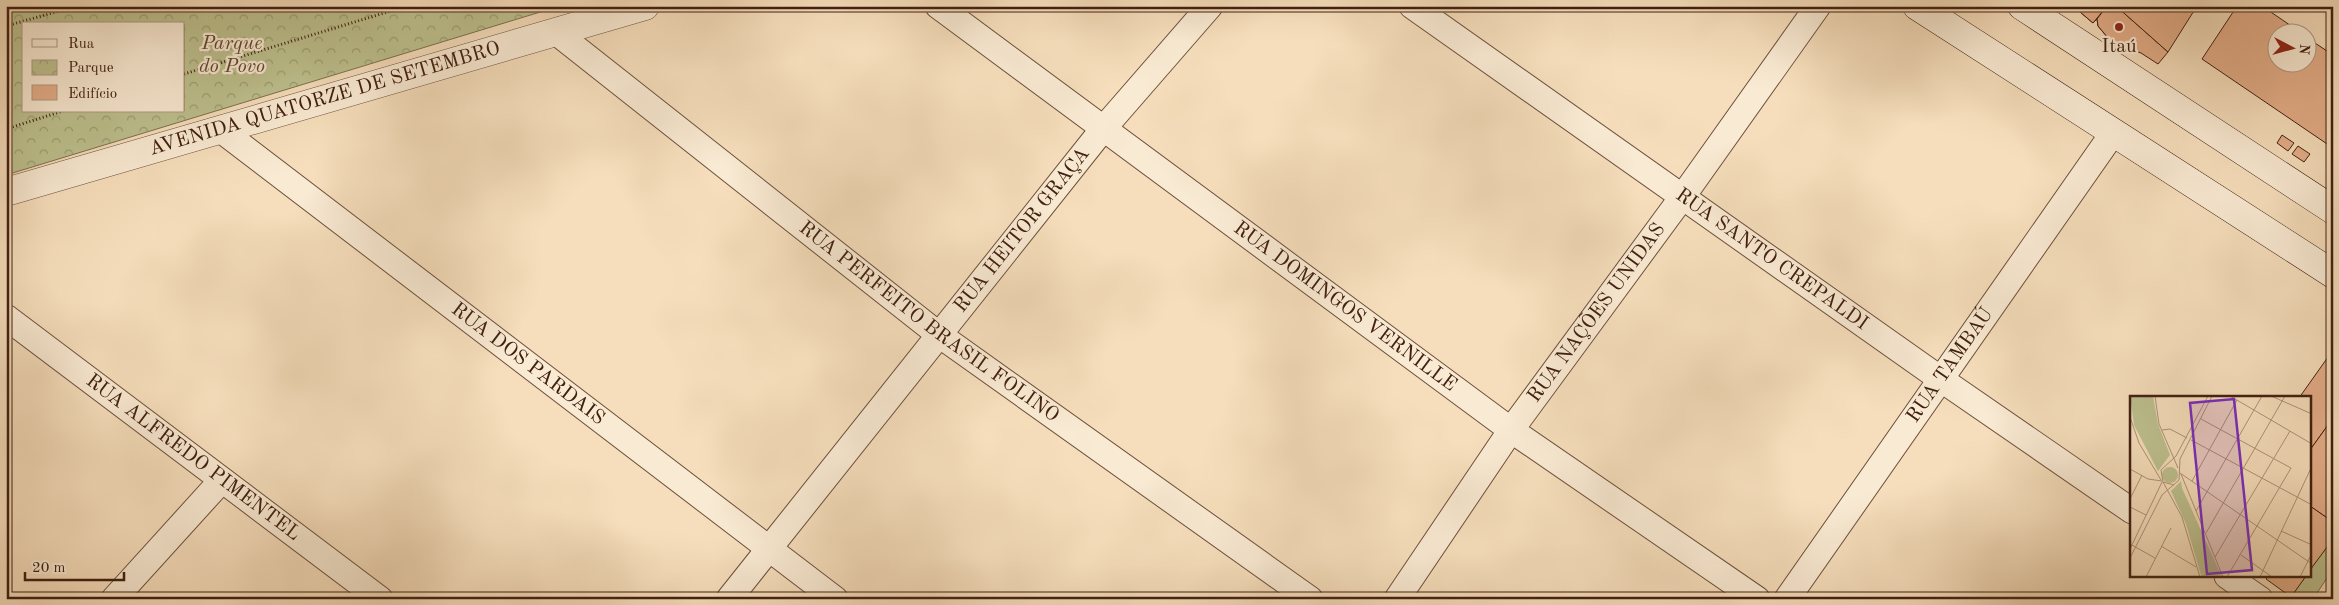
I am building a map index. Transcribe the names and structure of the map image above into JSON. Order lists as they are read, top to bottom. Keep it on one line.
{"streets":{"main road":["AVENIDA QUATORZE DE SETEMBRO"],"street":["RUA HEITOR GRAÇA","RUA SANTO CREPALDI","RUA DOMINGOS VERNILLE","RUA NAÇÕES UNIDAS","RUA PERFEITO BRASIL FOLINO","RUA DOS PARDAIS","RUA TAMBAÚ","RUA ALFREDO PIMENTEL"]},"crossings":[["AVENIDA QUATORZE DE SETEMBRO","RUA PERFEITO BRASIL FOLINO"],["AVENIDA QUATORZE DE SETEMBRO","RUA DOS PARDAIS"],["RUA HEITOR GRAÇA","RUA DOMINGOS VERNILLE"],["RUA HEITOR GRAÇA","RUA PERFEITO BRASIL FOLINO"],["RUA HEITOR GRAÇA","RUA DOS PARDAIS"],["RUA SANTO CREPALDI","RUA NAÇÕES UNIDAS"],["RUA SANTO CREPALDI","RUA TAMBAÚ"],["RUA DOMINGOS VERNILLE","RUA NAÇÕES UNIDAS"]],"parks":["Parque do Povo"],"places":["Itaú"],"legend":["Rua","Parque","Edifício"],"scale_bar":"20 m","north":"right"}
